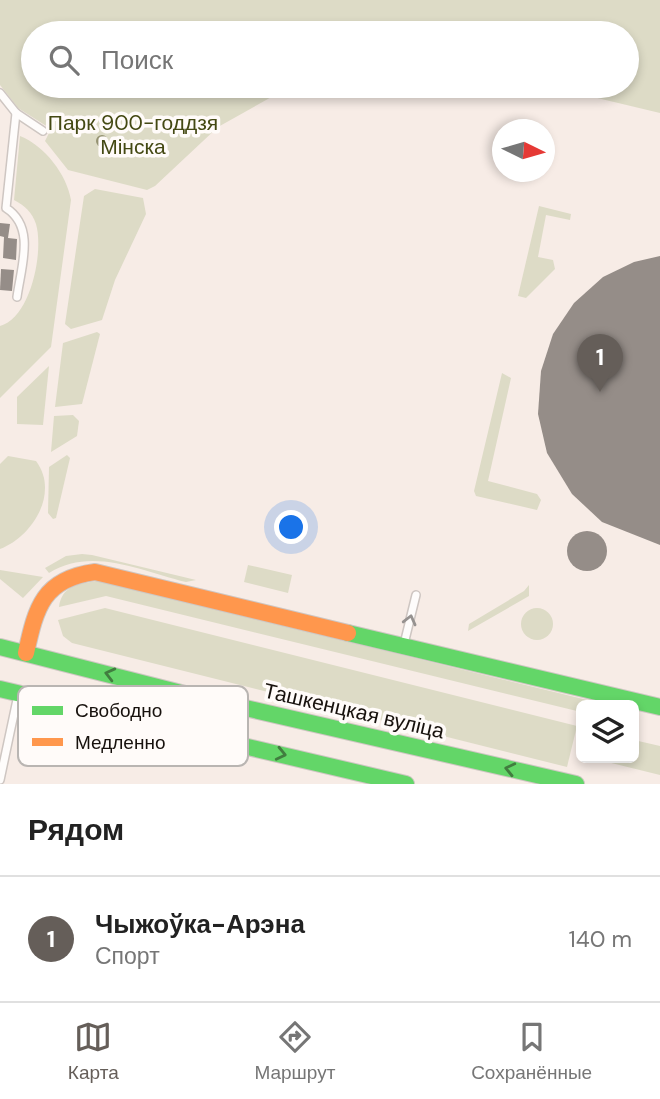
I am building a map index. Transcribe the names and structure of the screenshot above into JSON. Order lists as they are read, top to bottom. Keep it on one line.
{"streets":{"main road":["Ташкенцкая вуліца"]},"parks":["Парк 900-годдзя Мінска"],"legend":["Свободно","Медленно"],"north":"right","page":{"search":"Поиск","pins":"1","heading":"Рядом","list":[{"mark":"1","name":"Чыжоўка-Арэна","note":"Спорт","value":"140 m"}],"nav":["Карта","Маршрут","Сохранённые"]}}
